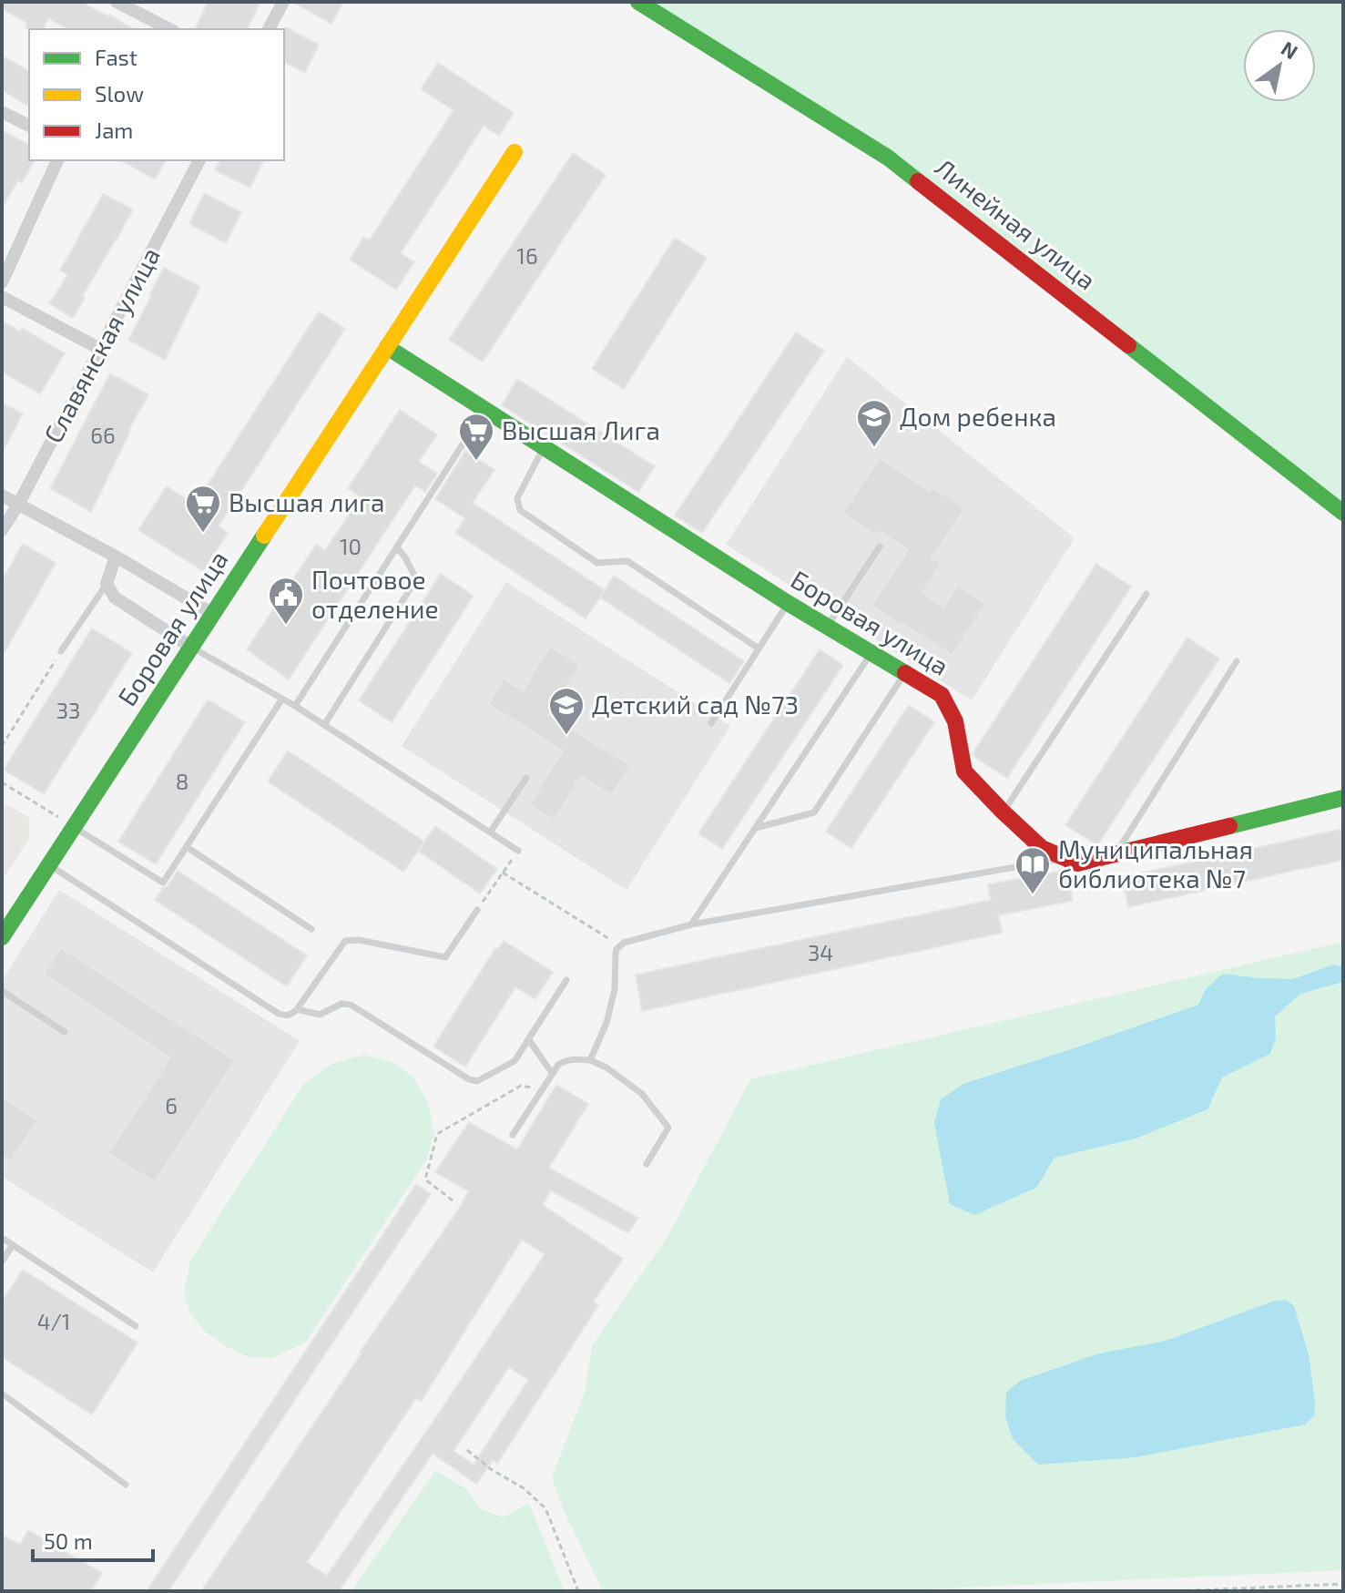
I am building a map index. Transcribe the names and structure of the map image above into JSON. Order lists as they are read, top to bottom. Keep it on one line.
{"streets":{"street":["Линейная улица","Славянская улица","Боровая улица"]},"places":{"school or university":["Дом ребенка","Детский сад №73"],"supermarket":["Высшая Лига","Высшая лига"],"public building":["Почтовое отделение"],"library":["Муниципальная библиотека №7"]},"house_numbers":["16","66","10","33","8","34","6","4/1"],"legend":["Fast","Slow","Jam"],"scale_bar":"50 m","north":"top right"}
